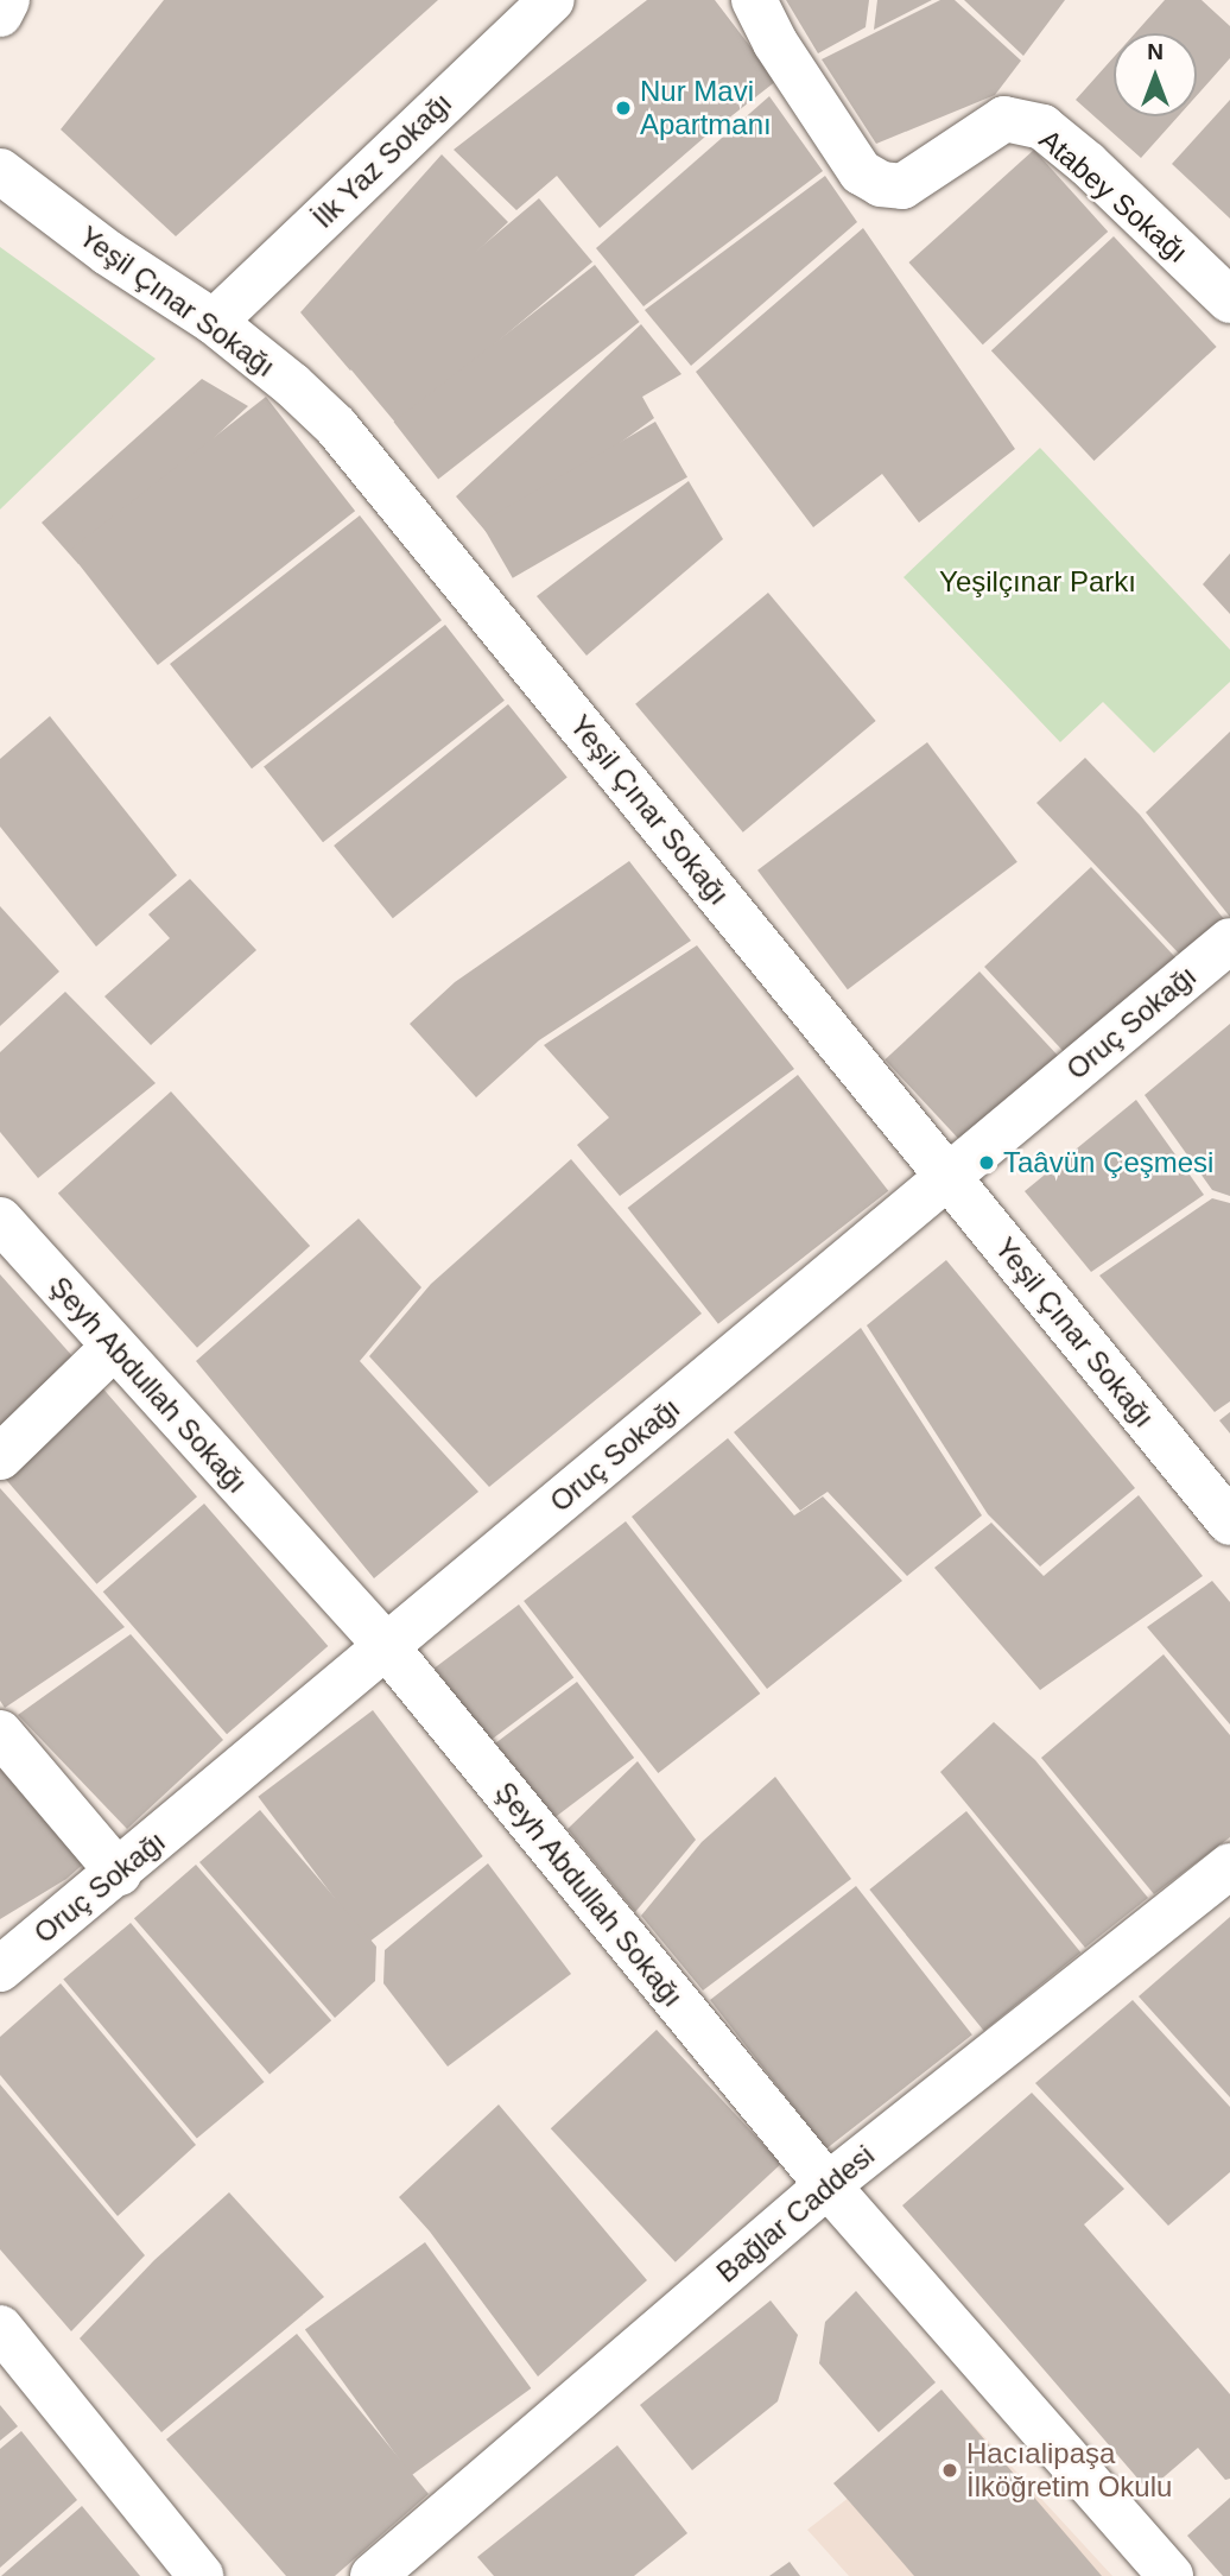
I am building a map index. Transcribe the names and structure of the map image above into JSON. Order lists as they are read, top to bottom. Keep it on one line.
{"streets":{"street":["İlk Yaz Sokağı","Atabey Sokağı","Yeşil Çınar Sokağı","Oruç Sokağı","Şeyh Abdullah Sokağı","Bağlar Caddesi"]},"crossings":[["İlk Yaz Sokağı","Yeşil Çınar Sokağı"],["Yeşil Çınar Sokağı","Oruç Sokağı"],["Oruç Sokağı","Şeyh Abdullah Sokağı"],["Şeyh Abdullah Sokağı","Bağlar Caddesi"]],"parks":["Yeşilçınar Parkı"],"places":["Nur Mavi Apartmanı","Taâvün Çeşmesi","Hacıalipaşa İlköğretim Okulu"],"north":"top"}
